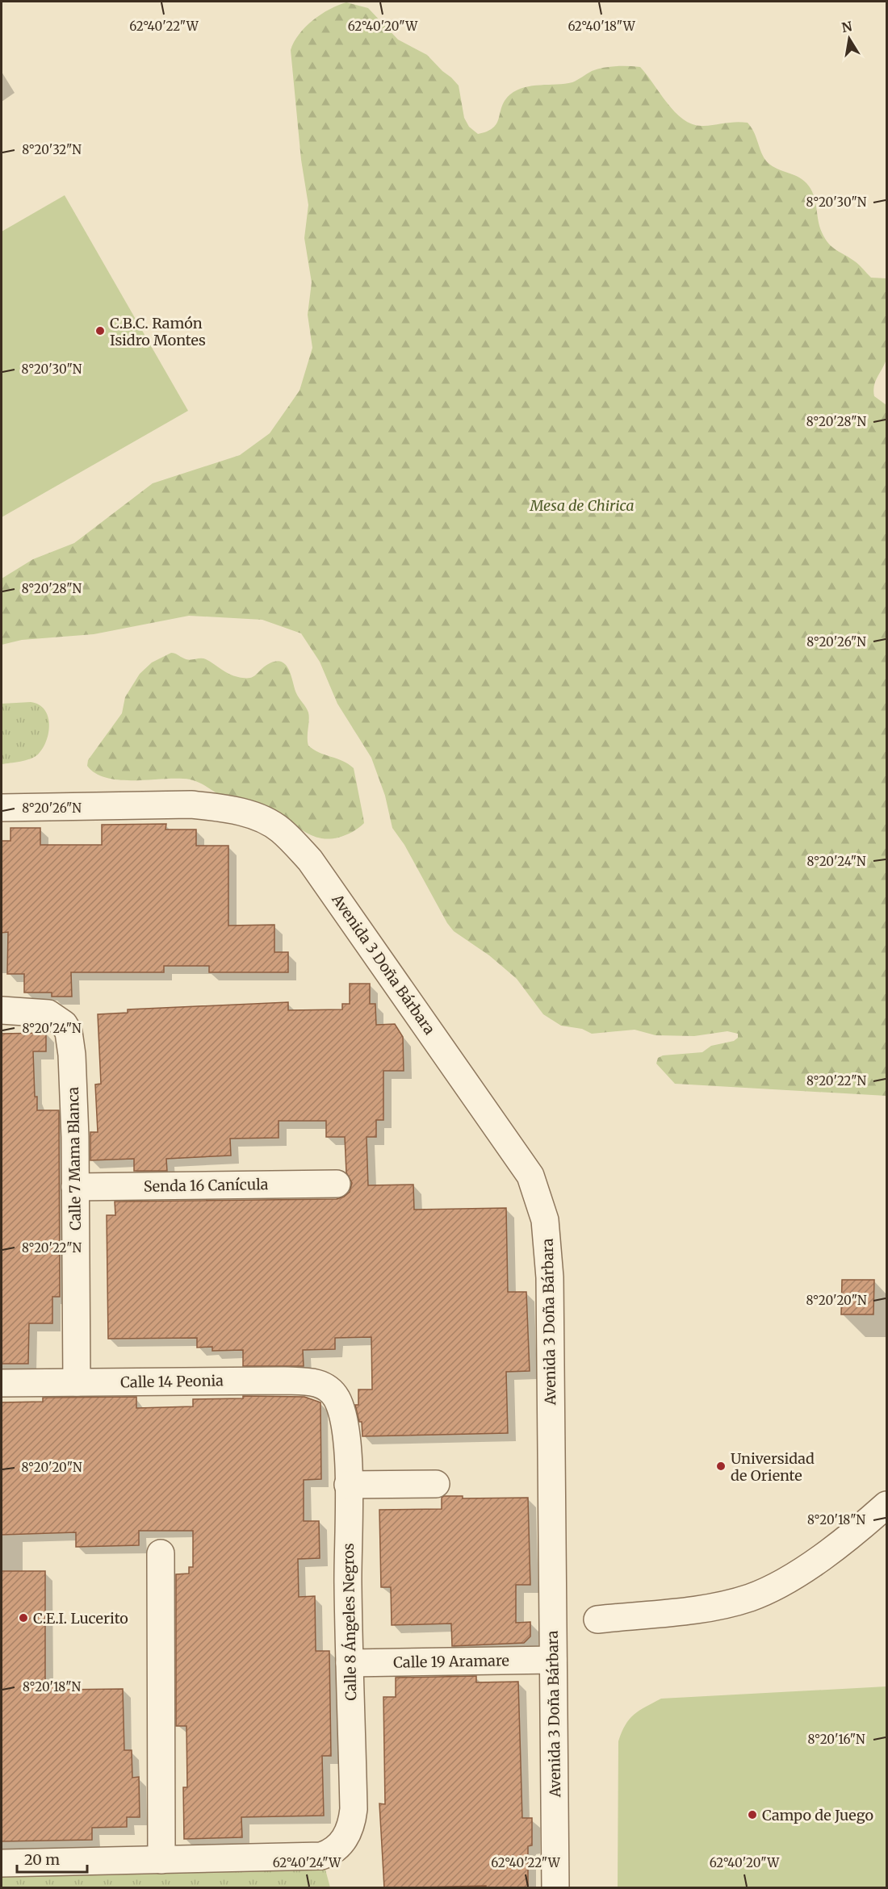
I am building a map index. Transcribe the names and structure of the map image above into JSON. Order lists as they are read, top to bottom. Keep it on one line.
{"streets":{"street":["Avenida 3 Doña Bárbara","Calle 7 Mama Blanca","Senda 16 Canícula","Calle 14 Peonia","Calle 8 Ángeles Negros","Calle 19 Aramare"]},"crossings":[["Avenida 3 Doña Bárbara","Calle 19 Aramare"],["Calle 7 Mama Blanca","Senda 16 Canícula"],["Calle 7 Mama Blanca","Calle 14 Peonia"],["Calle 14 Peonia","Calle 8 Ángeles Negros"],["Calle 8 Ángeles Negros","Calle 19 Aramare"]],"parks":["Mesa de Chirica"],"places":["C.B.C. Ramón Isidro Montes","Universidad de Oriente","C.E.I. Lucerito","Campo de Juego"],"scale_bar":"20 m","north":"top","coordinates":["62°40'22\"W","62°40'20\"W","62°40'18\"W","8°20'32\"N","8°20'30\"N","8°20'28\"N","8°20'26\"N","8°20'24\"N","8°20'22\"N","8°20'20\"N","8°20'18\"N","8°20'16\"N","62°40'24\"W"]}
